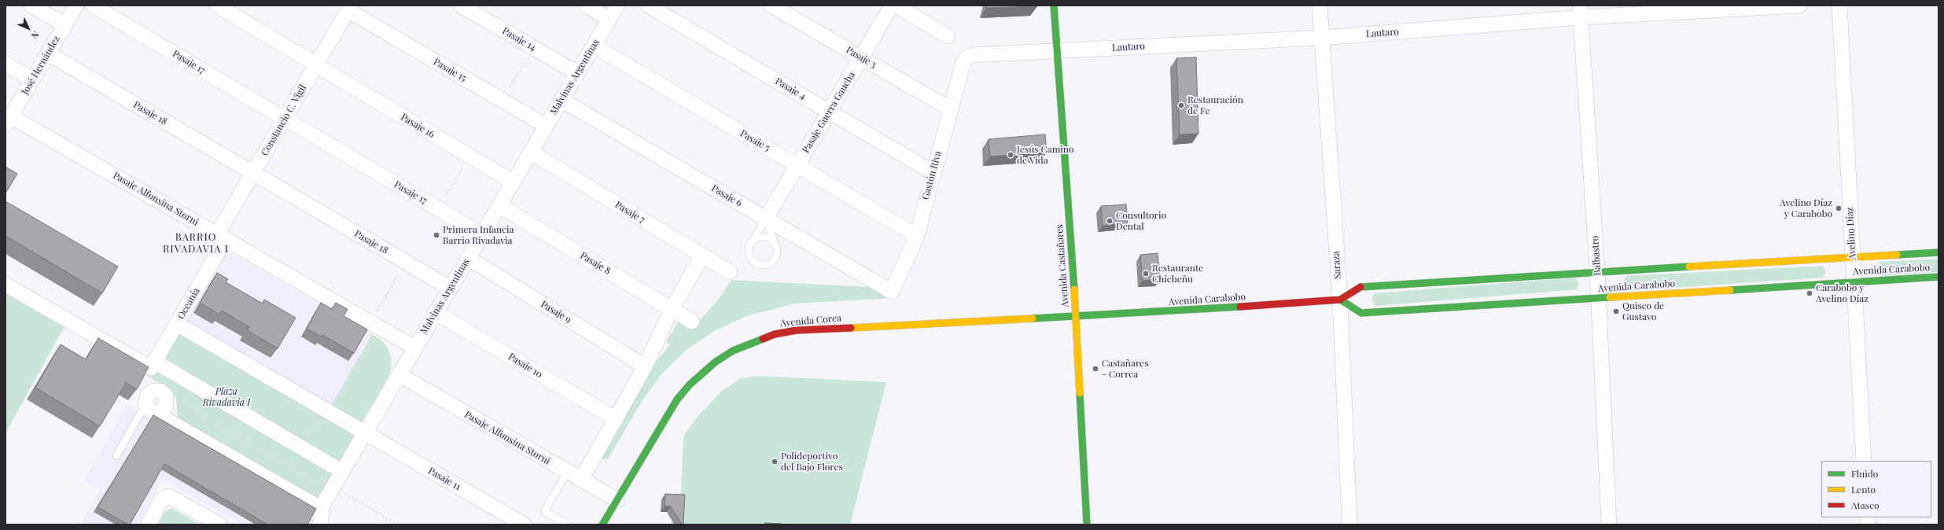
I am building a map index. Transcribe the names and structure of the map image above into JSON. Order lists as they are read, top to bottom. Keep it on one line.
{"streets":{"main road":["Avenida Castañares","Avenida Carabobo","Avenida Corea"],"street":["Lautaro","Pasaje 14","Pasaje 3","Pasaje 17","José Hernández","Pasaje 15","Malvinas Argentinas","Pasaje 4","Pasaje Guerra Gaucha","Pasaje 18","Constancio C. Vigil","Pasaje 16","Pasaje 5","Gastón Riva","Pasaje 6","Pasaje Alfonsina Storni","Pasaje 7","Avelino Díaz","Balbastro","Pasaje 8","Saraza","Oceanía","Pasaje 9","Pasaje 10","Pasaje 11"]},"crossings":[["Lautaro","Gastón Riva"],["Lautaro","Balbastro"],["Lautaro","Saraza"],["Lautaro","Avenida Castañares"],["Pasaje 14","Malvinas Argentinas"],["Pasaje 3","Pasaje Guerra Gaucha"],["Pasaje 3","Gastón Riva"],["Pasaje 17","Malvinas Argentinas"],["Pasaje 17","Constancio C. Vigil"],["José Hernández","Pasaje 18"],["José Hernández","Pasaje Alfonsina Storni"],["Pasaje 15","Malvinas Argentinas"],["Pasaje 15","Constancio C. Vigil"],["Malvinas Argentinas","Pasaje 18"],["Malvinas Argentinas","Pasaje 16"],["Malvinas Argentinas","Pasaje 5"],["Malvinas Argentinas","Pasaje 6"],["Malvinas Argentinas","Pasaje Alfonsina Storni"],["Malvinas Argentinas","Pasaje 7"],["Malvinas Argentinas","Pasaje 8"],["Malvinas Argentinas","Pasaje 9"],["Malvinas Argentinas","Pasaje 10"],["Malvinas Argentinas","Pasaje 11"],["Pasaje 4","Pasaje Guerra Gaucha"],["Pasaje 4","Gastón Riva"],["Pasaje Guerra Gaucha","Pasaje 5"],["Pasaje Guerra Gaucha","Pasaje 6"],["Pasaje 18","Constancio C. Vigil"],["Constancio C. Vigil","Pasaje 16"],["Constancio C. Vigil","Pasaje Alfonsina Storni"],["Constancio C. Vigil","Oceanía"],["Pasaje 5","Gastón Riva"],["Gastón Riva","Pasaje 6"],["Pasaje Alfonsina Storni","Oceanía"],["Pasaje Alfonsina Storni","Avenida Corea"],["Avelino Díaz","Avenida Carabobo"],["Balbastro","Avenida Carabobo"],["Saraza","Avenida Carabobo"],["Avenida Castañares","Avenida Carabobo"],["Avenida Castañares","Avenida Corea"],["Avenida Carabobo","Avenida Corea"],["Oceanía","Pasaje 11"]],"districts":["BARRIO RIVADAVIA I"],"parks":["Plaza Rivadavia I"],"places":["Restauración de Fe","Jesús Camino de Vida","Avelino Díaz y Carabobo","Consultorio Dental","Primera Infancia Barrio Rivadavia","Restaurante Chicheñu","Carabobo y Avelino Díaz","Quisco de Gustavo","Castañares - Correa","Polideportivo del Bajo Flores"],"legend":["Fluido","Lento","Atasco"],"north":"bottom right"}
